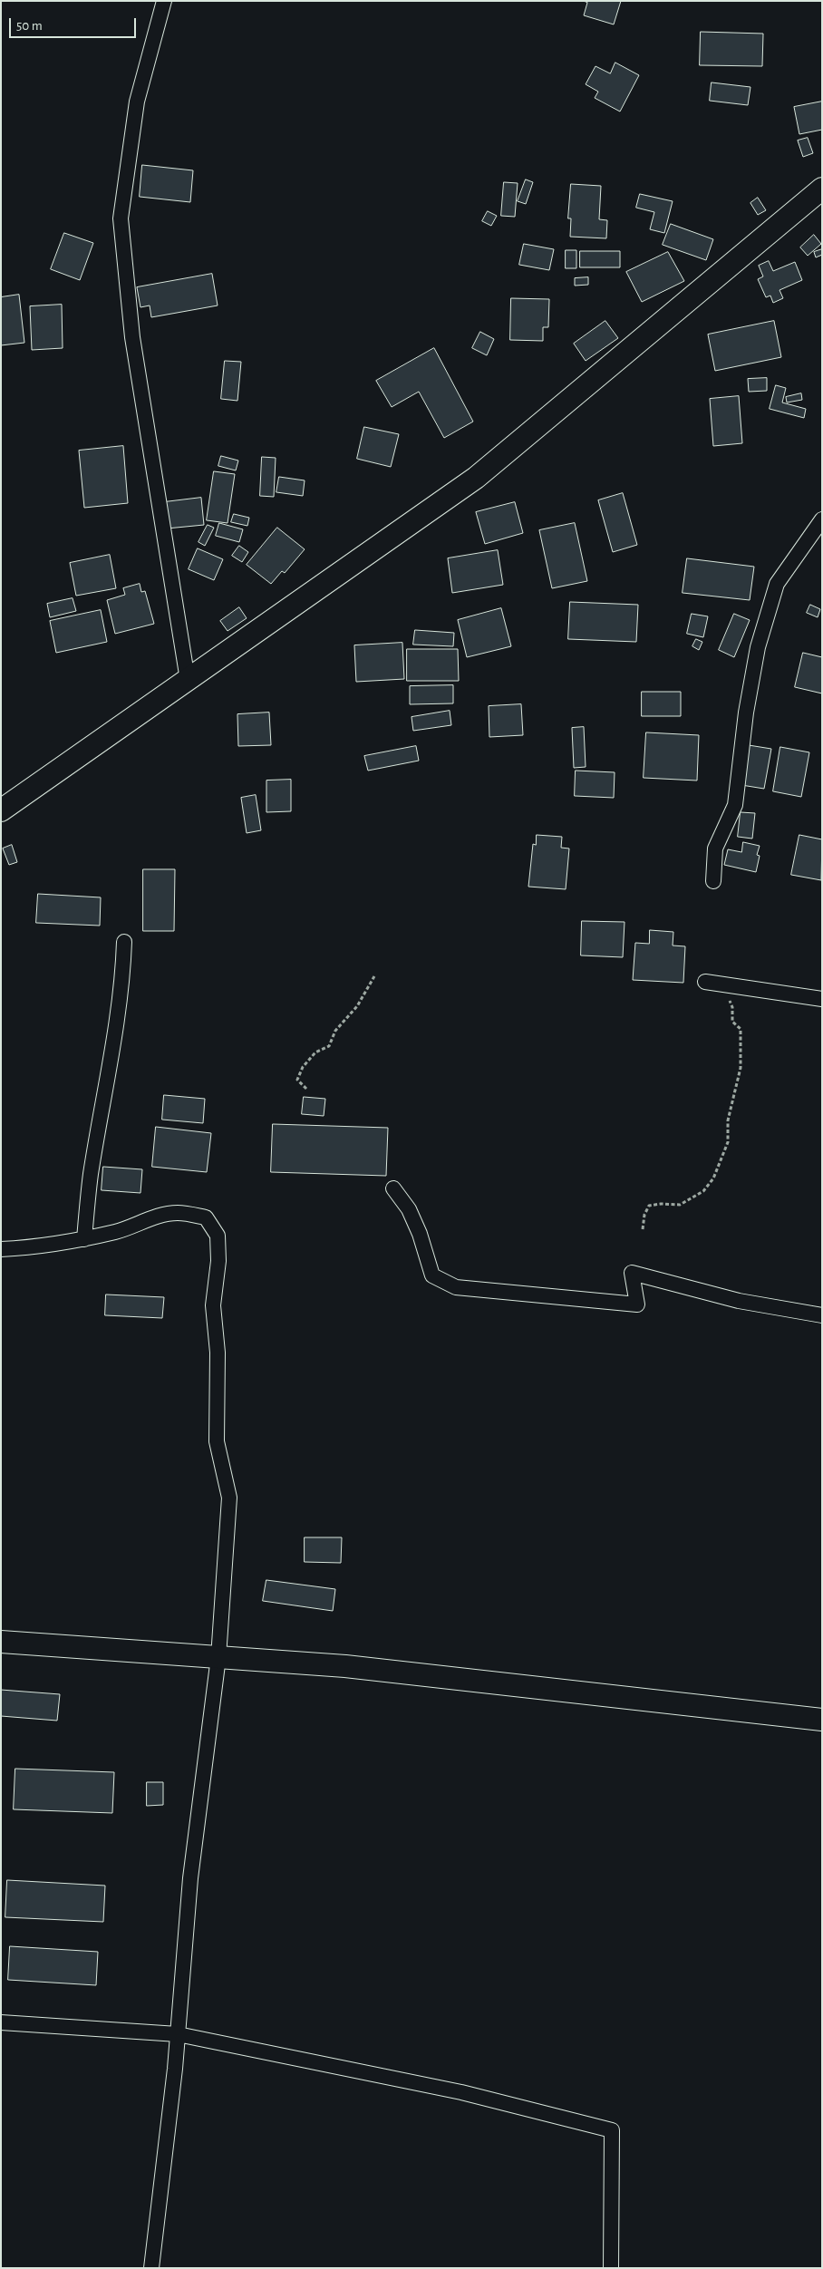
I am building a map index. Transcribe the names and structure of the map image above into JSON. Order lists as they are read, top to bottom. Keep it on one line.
{"scale_bar":"50 m"}
